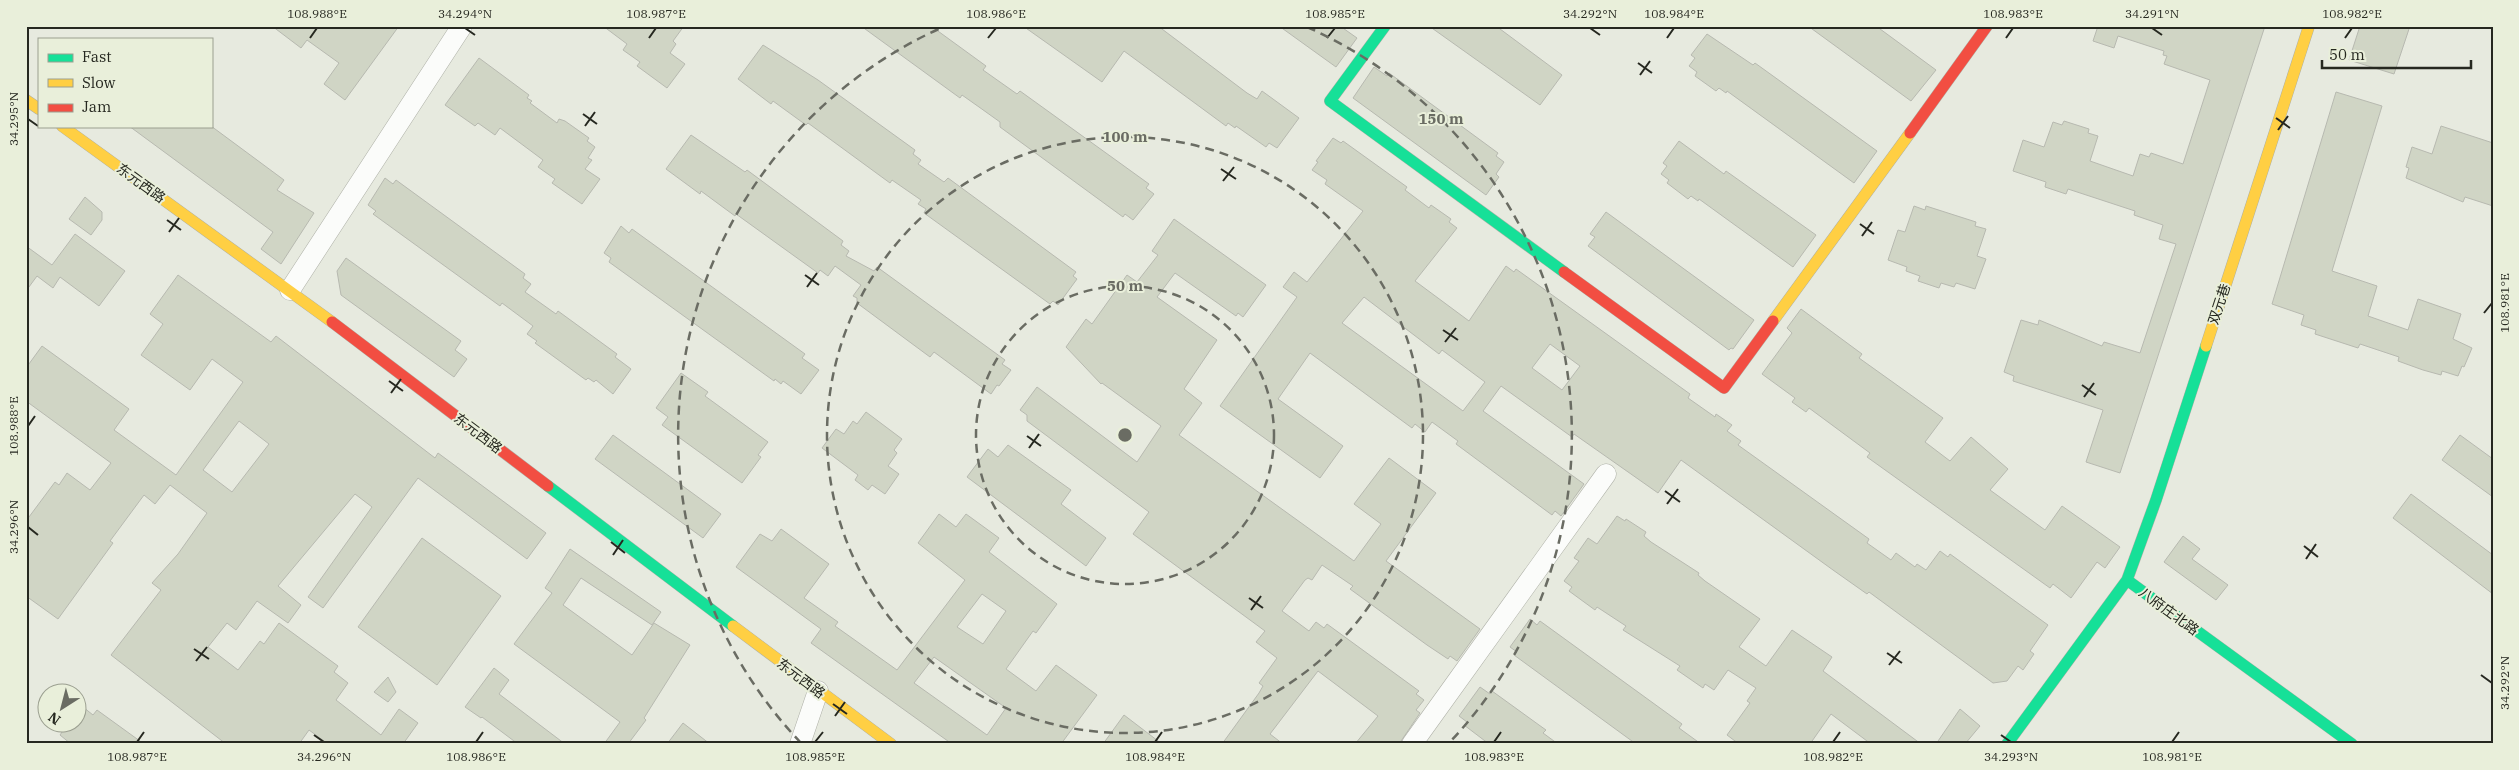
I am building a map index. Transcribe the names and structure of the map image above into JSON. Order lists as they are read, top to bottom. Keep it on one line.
{"streets":{"street":["东元西路","双元巷","八府庄北路"]},"crossings":[["双元巷","八府庄北路"]],"legend":["Fast","Slow","Jam"],"scale_bar":"50 m","north":"bottom left","coordinates":["108.988°E","34.294°N","108.987°E","108.986°E","108.985°E","34.292°N","108.984°E","108.983°E","34.291°N","108.982°E","34.295°N","108.981°E","34.296°N","34.293°N"],"rings":["150 m","100 m","50 m"]}
